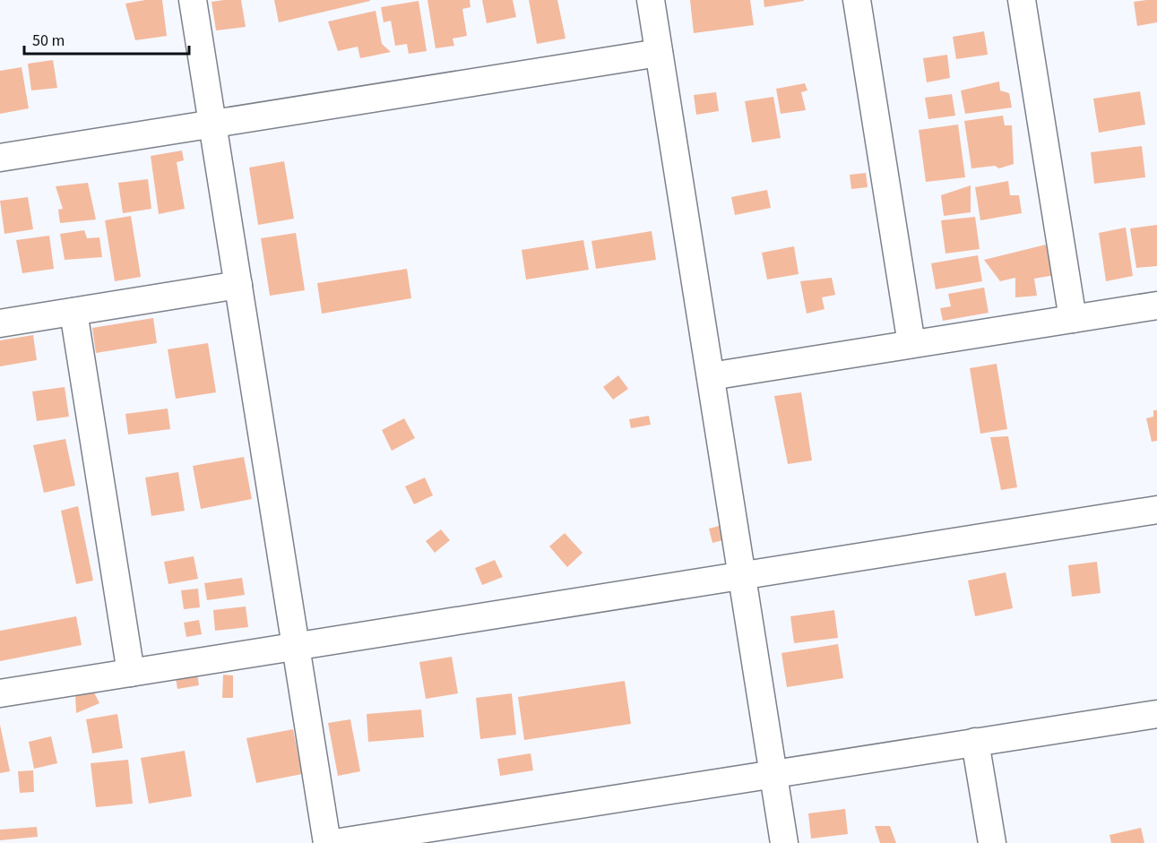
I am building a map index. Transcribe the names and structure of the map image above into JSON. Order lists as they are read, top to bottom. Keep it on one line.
{"scale_bar":"50 m"}
